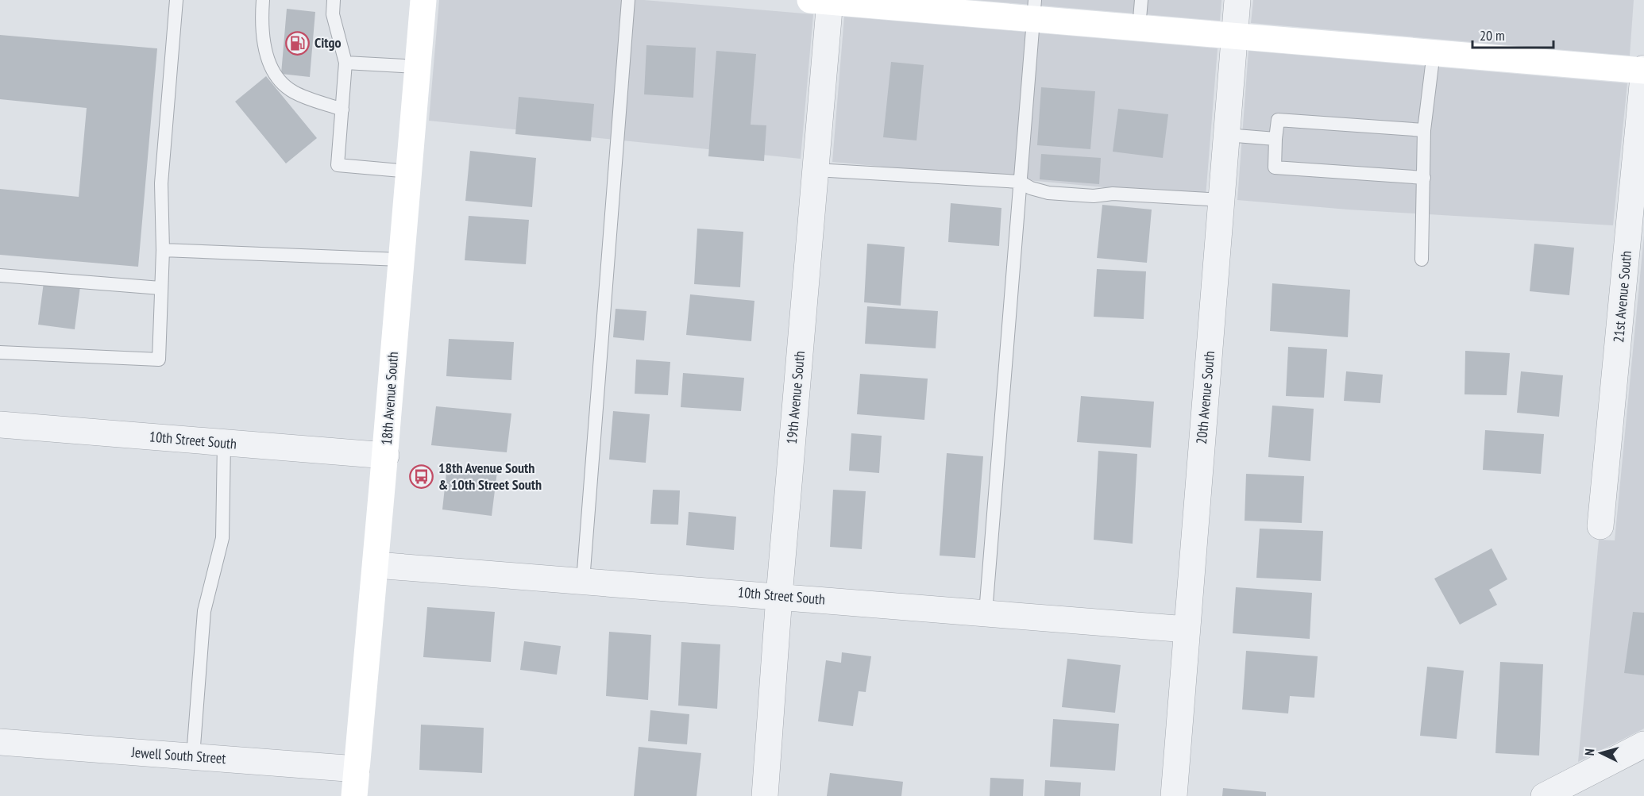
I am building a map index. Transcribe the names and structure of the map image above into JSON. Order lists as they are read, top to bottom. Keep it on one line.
{"streets":{"street":["21st Avenue South","19th Avenue South","20th Avenue South","18th Avenue South","10th Street South","Jewell South Street"]},"crossings":[["19th Avenue South","10th Street South"],["20th Avenue South","10th Street South"],["18th Avenue South","10th Street South"],["18th Avenue South","Jewell South Street"]],"places":{"fuel station":["Citgo"],"bus stop":["18th Avenue South & 10th Street South"]},"scale_bar":"20 m","north":"left"}
